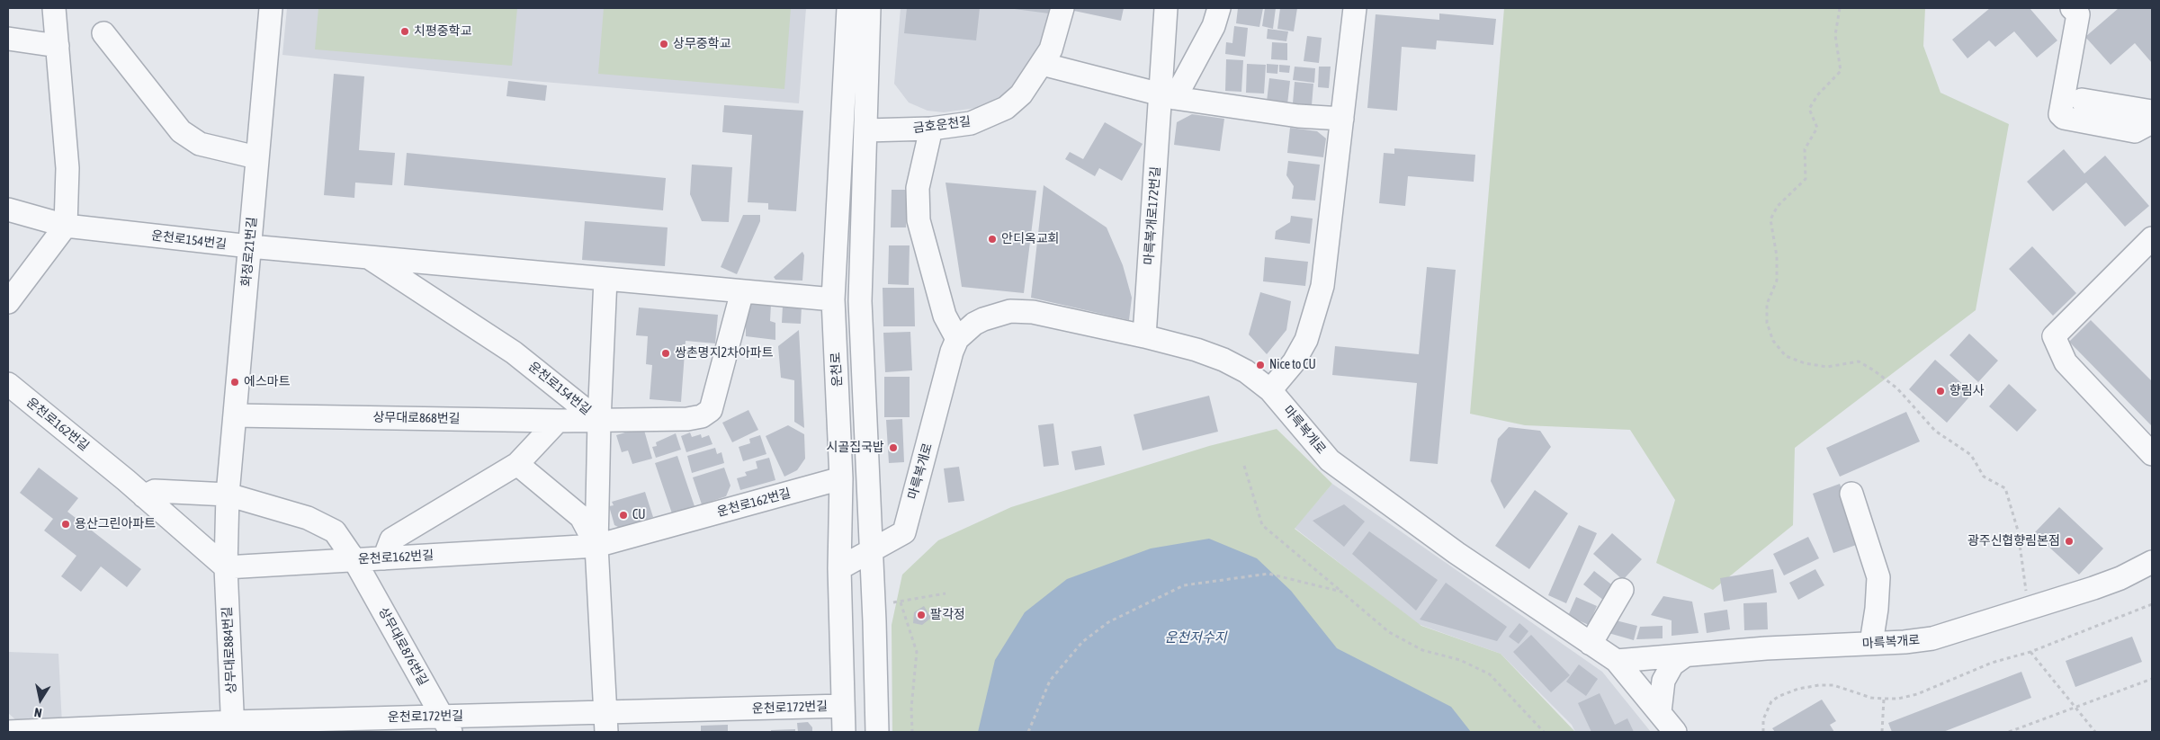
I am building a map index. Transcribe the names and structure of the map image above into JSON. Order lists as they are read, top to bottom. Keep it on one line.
{"streets":{"street":["금호운천길","마륵복개로172번길","운천로154번길","화정로21번길","운천로","상무대로868번길","운천로162번길","마륵복개로","상무대로876번길","상무대로884번길","운천로172번길"]},"crossings":[["금호운천길","운천로"],["마륵복개로172번길","마륵복개로"],["운천로154번길","화정로21번길"],["운천로154번길","운천로"],["운천로154번길","상무대로868번길"],["화정로21번길","상무대로868번길"],["화정로21번길","운천로162번길"],["화정로21번길","상무대로884번길"],["운천로","운천로162번길"],["운천로","마륵복개로"],["운천로","운천로172번길"],["운천로162번길","상무대로876번길"],["운천로162번길","상무대로884번길"],["상무대로876번길","운천로172번길"],["상무대로884번길","운천로172번길"]],"water":["운천저수지"],"places":["치평중학교","상무중학교","안디옥교회","쌍촌명지2차아파트","Nice to CU","에스마트","향림사","시골집국밥","CU","용산그린아파트","광주신협향림본점","팔각정"],"north":"bottom"}
